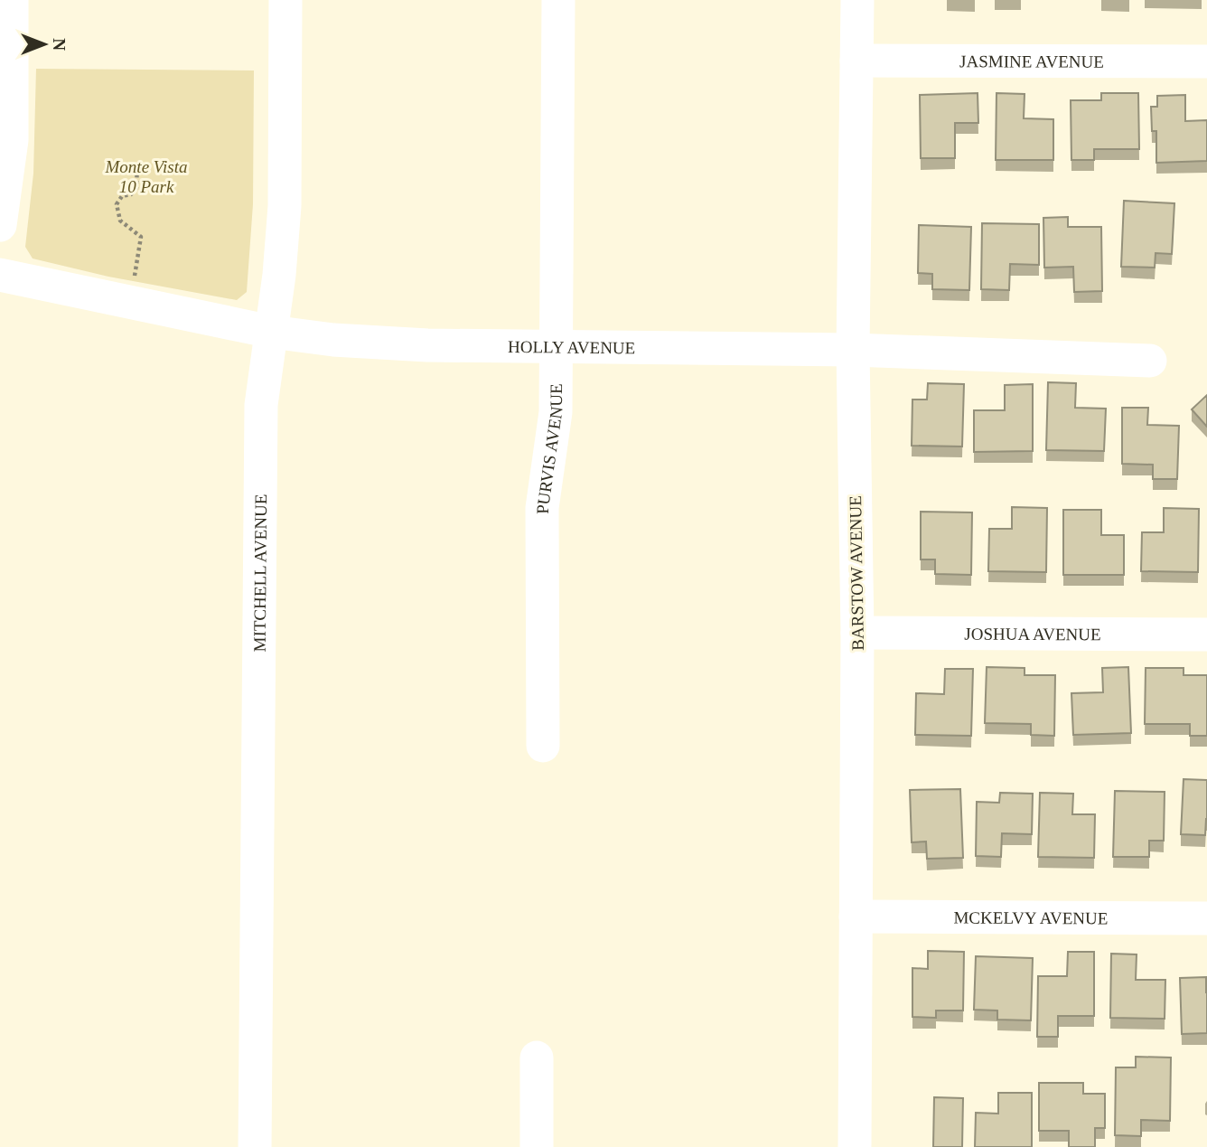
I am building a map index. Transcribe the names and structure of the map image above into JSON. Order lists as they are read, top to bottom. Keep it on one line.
{"streets":{"street":["JASMINE AVENUE","HOLLY AVENUE","PURVIS AVENUE","MITCHELL AVENUE","BARSTOW AVENUE","JOSHUA AVENUE","MCKELVY AVENUE"]},"crossings":[["JASMINE AVENUE","BARSTOW AVENUE"],["HOLLY AVENUE","PURVIS AVENUE"],["HOLLY AVENUE","MITCHELL AVENUE"],["HOLLY AVENUE","BARSTOW AVENUE"],["BARSTOW AVENUE","JOSHUA AVENUE"],["BARSTOW AVENUE","MCKELVY AVENUE"]],"parks":["Monte Vista 10 Park"],"north":"right"}
